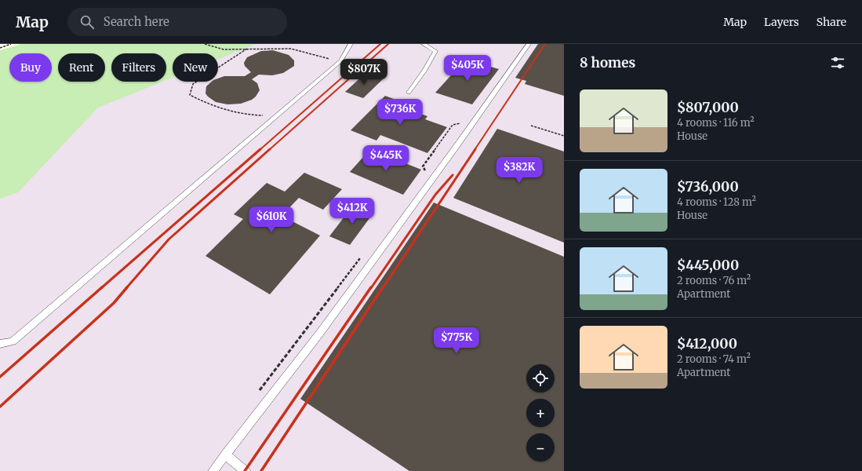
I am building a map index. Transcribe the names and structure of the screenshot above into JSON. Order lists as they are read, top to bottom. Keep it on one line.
{"page":{"header":"Map","search":"Search here","nav":["Map","Layers","Share"],"heading":"8 homes","chip":["Buy","Rent","Filters","New"],"price":["$405K","$807K","$736K","$445K","$382K","$412K","$610K","$775K"],"list":[{"name":"$807,000","note":"4 rooms · 116 m² · House"},{"name":"$736,000","note":"4 rooms · 128 m² · House"},{"name":"$445,000","note":"2 rooms · 76 m² · Apartment"},{"name":"$412,000","note":"2 rooms · 74 m² · Apartment"}],"map_buttons":["+","−"]}}
